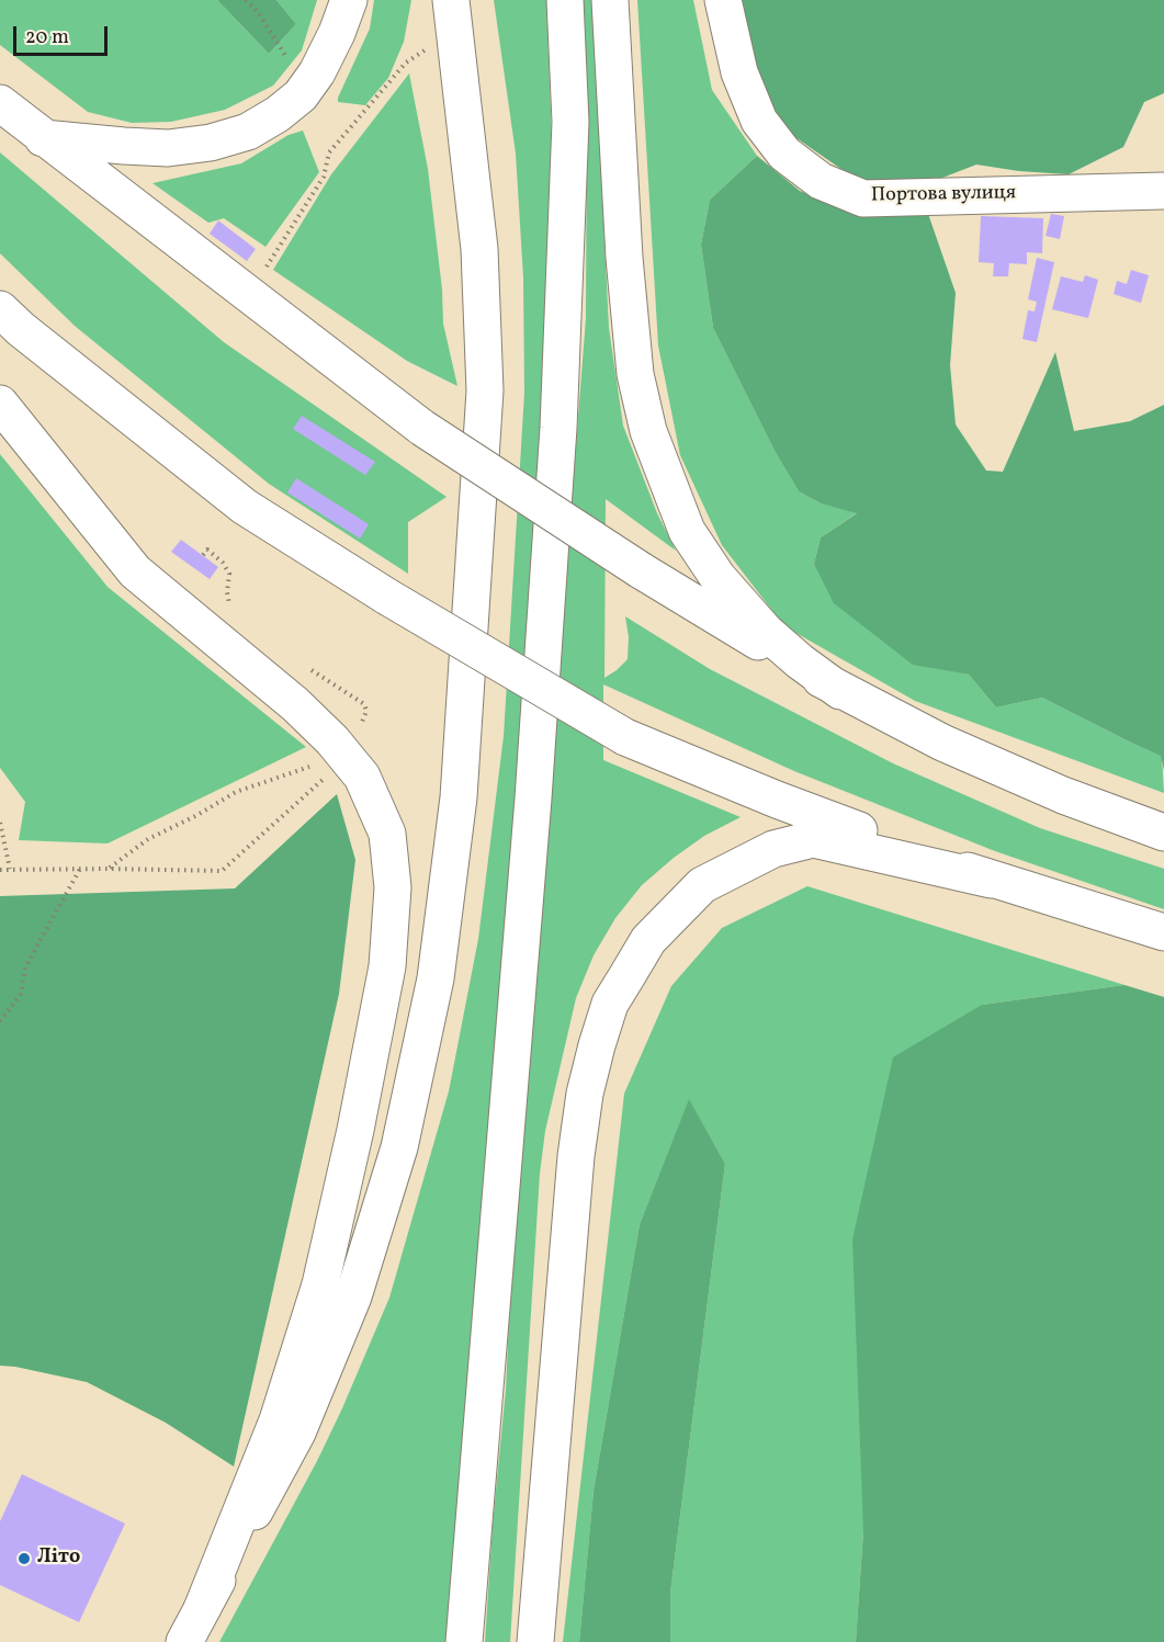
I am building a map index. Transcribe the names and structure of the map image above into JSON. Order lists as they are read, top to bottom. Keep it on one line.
{"streets":{"main road":["Портова вулиця"]},"places":["Літо"],"scale_bar":"20 m"}
